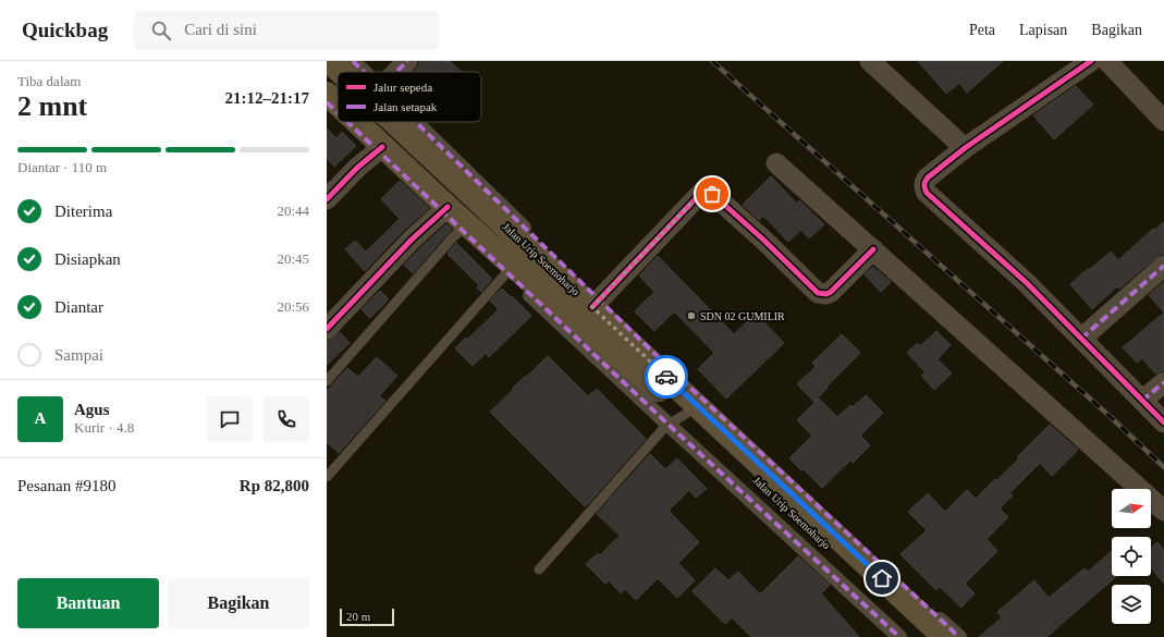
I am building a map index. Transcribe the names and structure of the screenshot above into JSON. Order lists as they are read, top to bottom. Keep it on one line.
{"streets":{"highway":["Jalan Urip Soemoharjo"]},"places":["SDN 02 GUMILIR"],"legend":["Jalur sepeda","Jalan setapak"],"scale_bar":"20 m","north":"right","page":{"header":"Quickbag","search":"Cari di sini","nav":["Peta","Lapisan","Bagikan"],"heading":["2 mnt","Tiba dalam","21:12–21:17"],"panel":["Agus","Kurir · 4.8","Pesanan #9180","Rp 82,800"],"bar":"Diantar · 110 m","list":[["Diterima","20:44"],["Disiapkan","20:45"],["Diantar","20:56"],"Sampai"],"round":"A","buttons":["Bantuan","Bagikan"],"scale":"20 m"}}
